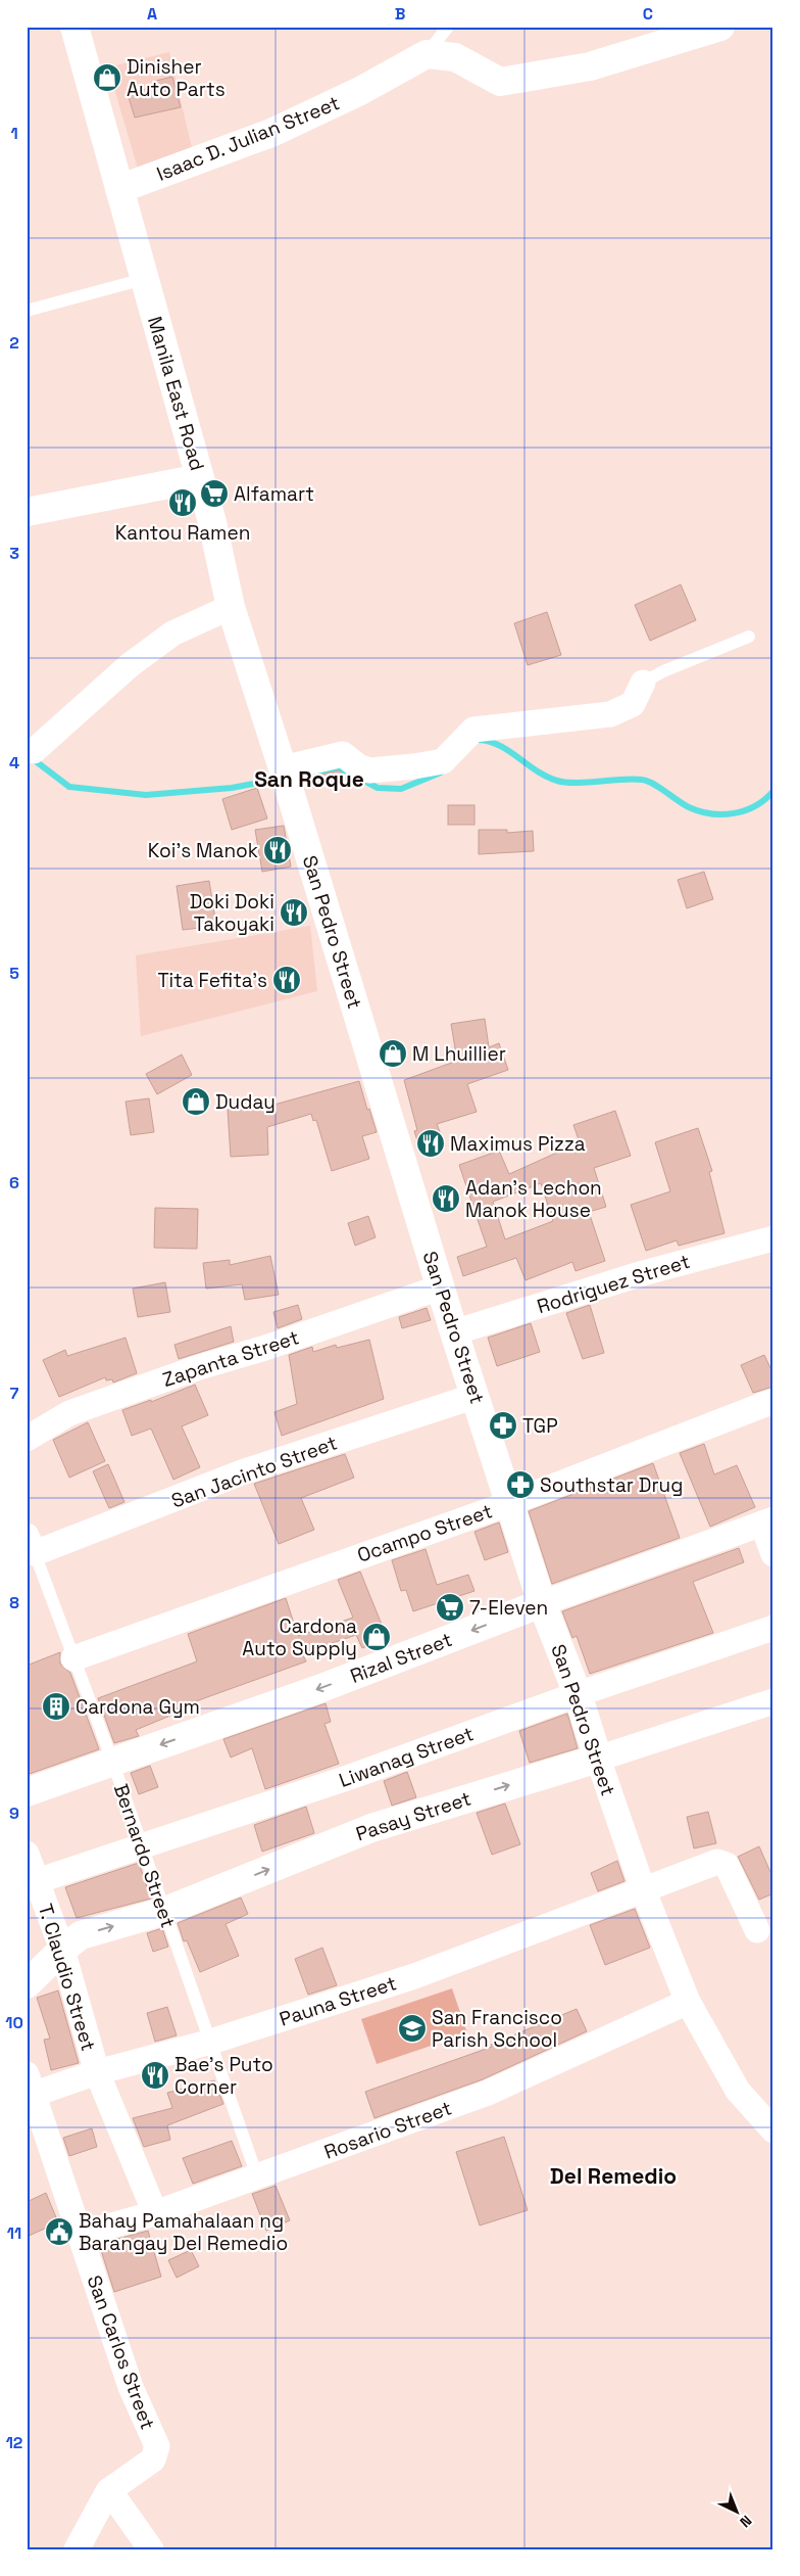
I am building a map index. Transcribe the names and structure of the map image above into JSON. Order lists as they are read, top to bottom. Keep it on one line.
{"streets":{"main road":["Isaac D. Julian Street","Manila East Road","San Pedro Street","Rizal Street","Pasay Street"],"street":["Rodriguez Street","Zapanta Street","San Jacinto Street","Ocampo Street","Liwanag Street","T. Claudio Street","Pauna Street","Rosario Street","San Carlos Street"],"lane":["Bernardo Street"]},"crossings":[["Isaac D. Julian Street","Manila East Road"],["Manila East Road","San Pedro Street"],["San Pedro Street","Rodriguez Street"],["San Pedro Street","Zapanta Street"],["San Pedro Street","San Jacinto Street"],["San Pedro Street","Ocampo Street"],["San Pedro Street","Rizal Street"],["San Pedro Street","Liwanag Street"],["San Pedro Street","Pasay Street"],["San Pedro Street","Pauna Street"],["San Pedro Street","Rosario Street"],["San Jacinto Street","Bernardo Street"],["Ocampo Street","Bernardo Street"],["Rizal Street","Bernardo Street"],["Liwanag Street","Bernardo Street"],["Liwanag Street","T. Claudio Street"],["Pasay Street","Bernardo Street"],["Pasay Street","T. Claudio Street"],["Bernardo Street","Pauna Street"],["Bernardo Street","Rosario Street"],["T. Claudio Street","Pauna Street"],["T. Claudio Street","Rosario Street"],["Pauna Street","San Carlos Street"],["Rosario Street","San Carlos Street"]],"one_way":["Rizal Street","Pasay Street"],"districts":["San Roque","Del Remedio"],"places":{"shop":["Dinisher Auto Parts","M Lhuillier","Duday","Cardona Auto Supply"],"supermarket":["Alfamart","7-Eleven"],"restaurant":["Kantou Ramen","Koi’s Manok","Doki Doki Takoyaki","Tita Fefita’s","Maximus Pizza","Adan's Lechon Manok House","Bae's Puto Corner"],"pharmacy":["TGP","Southstar Drug"],"building":["Cardona Gym"],"school or university":["San Francisco Parish School"],"public building":["Bahay Pamahalaan ng Barangay Del Remedio"]},"north":"bottom right","grid":{"columns":["A","B","C"],"rows":["1","2","3","4","5","6","7","8","9","10","11","12"]}}
